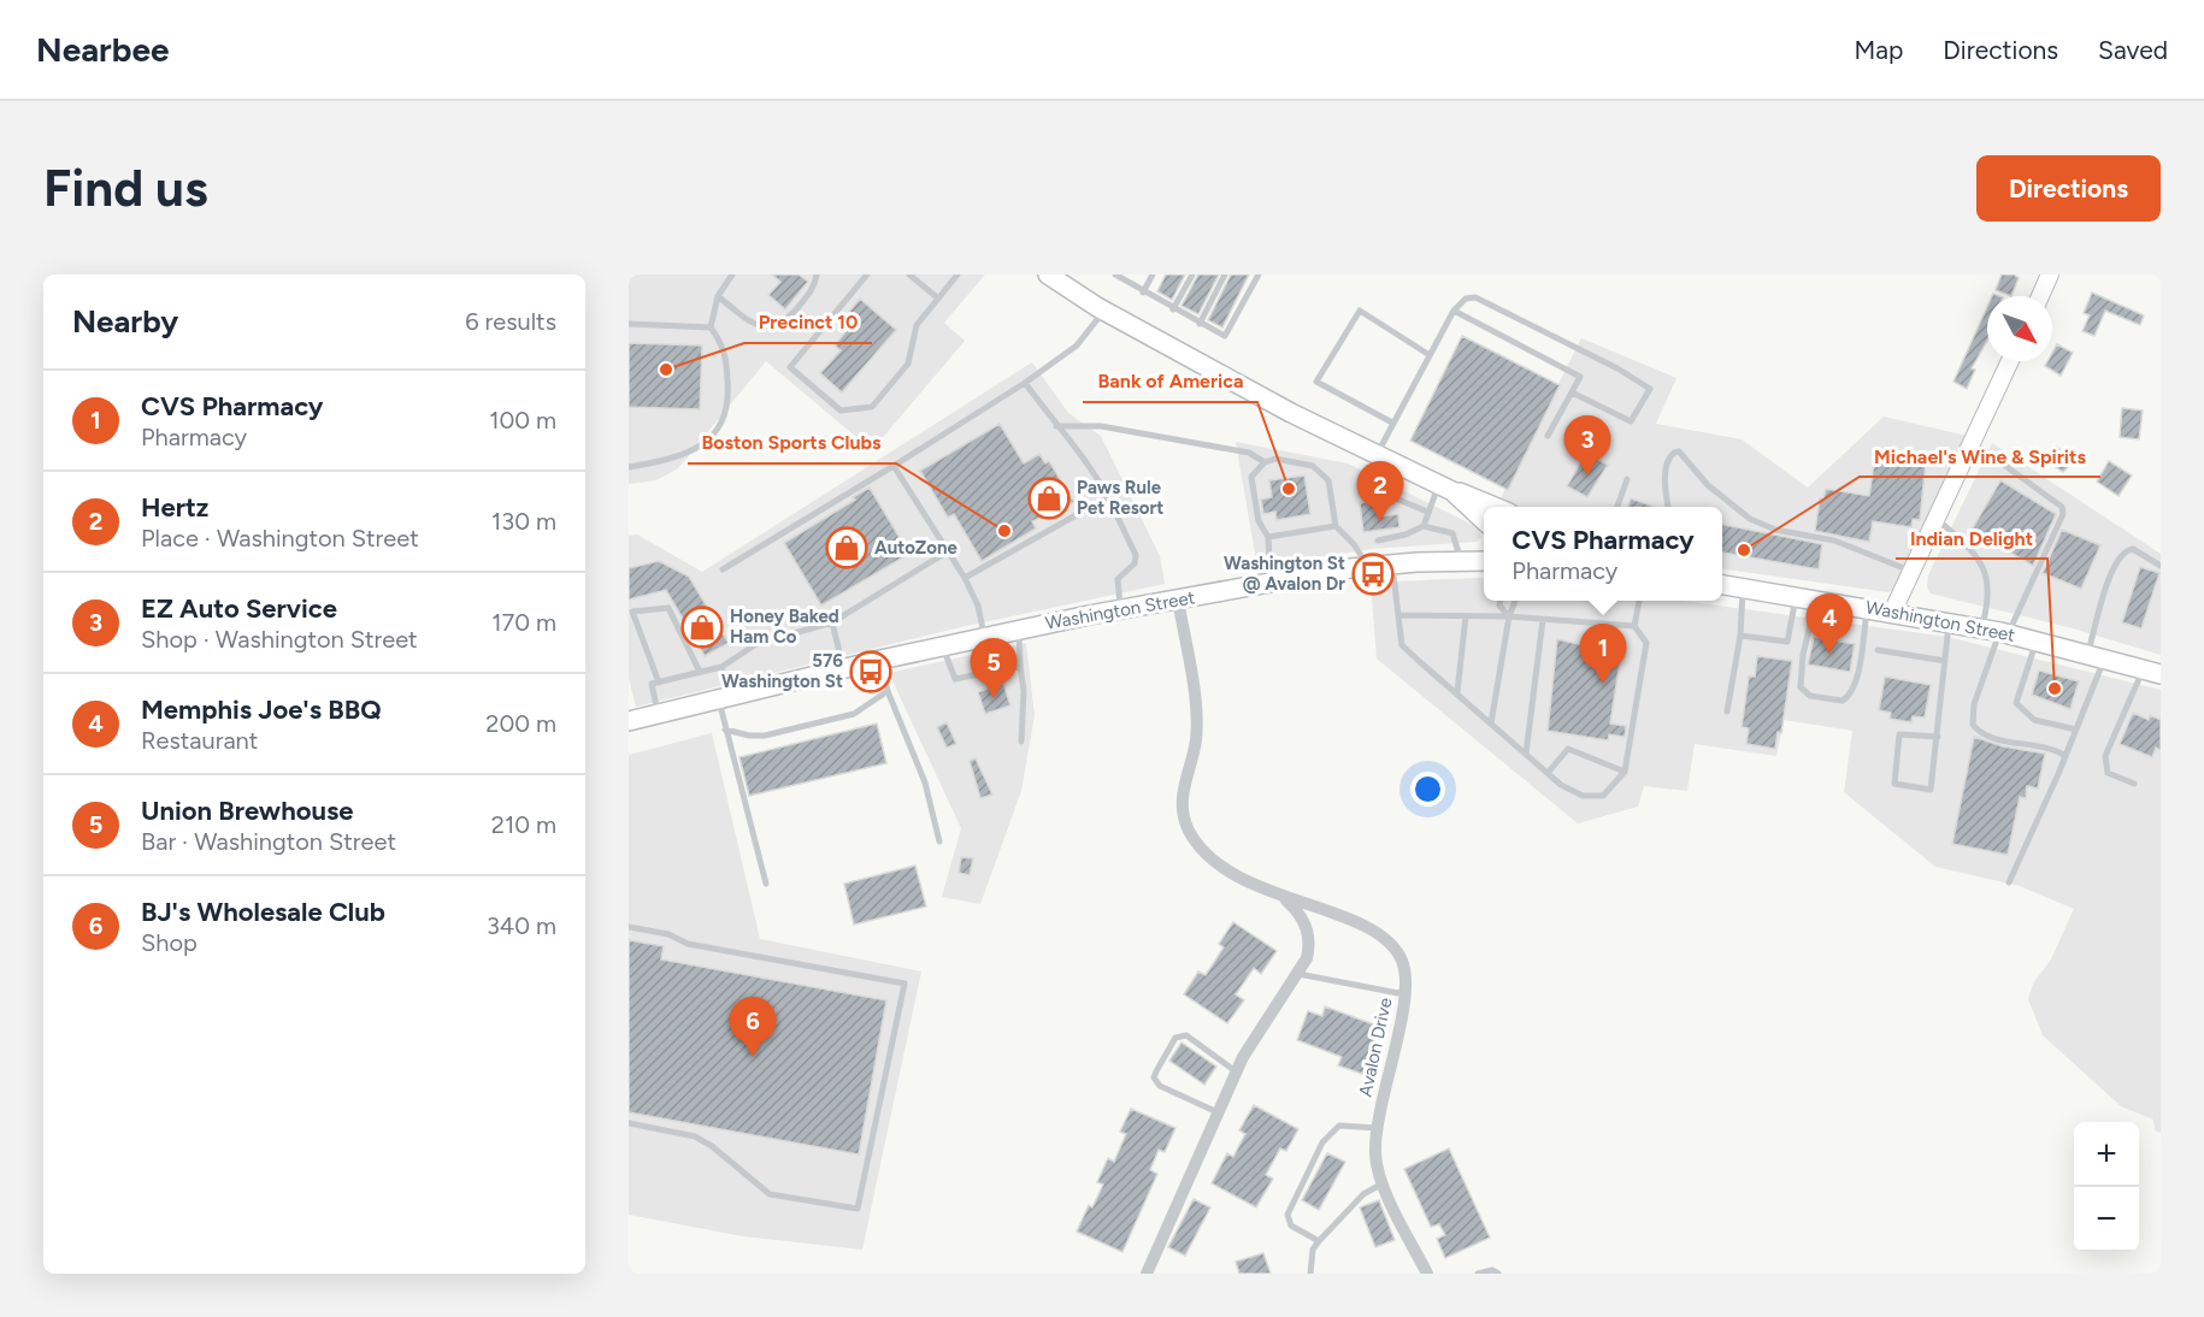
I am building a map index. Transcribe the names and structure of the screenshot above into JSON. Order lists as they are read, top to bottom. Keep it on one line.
{"streets":{"main road":["Washington Street"],"street":["Avalon Drive"]},"crossings":[["Washington Street","Avalon Drive"]],"places":{"other":["Precinct 10","Bank of America","Boston Sports Clubs","Michael's Wine & Spirits","Indian Delight"],"shop":["Paws Rule Pet Resort","AutoZone","Honey Baked Ham Co"],"bus stop":["Washington St @ Avalon Dr","576 Washington St"]},"north":"bottom right","page":{"header":"Nearbee","nav":["Map","Directions","Saved"],"buttons":"Directions","title":"Find us","heading":["Nearby","6 results"],"list":[{"mark":"1","name":"CVS Pharmacy","note":"Pharmacy","value":"100 m"},{"mark":"2","name":"Hertz","note":"Place · Washington Street","value":"130 m"},{"mark":"3","name":"EZ Auto Service","note":"Shop · Washington Street","value":"170 m"},{"mark":"4","name":"Memphis Joe's BBQ","note":"Restaurant","value":"200 m"},{"mark":"5","name":"Union Brewhouse","note":"Bar · Washington Street","value":"210 m"},{"mark":"6","name":"BJ's Wholesale Club","note":"Shop","value":"340 m"}],"pins":["3","2","4","1","5","6"],"popup":["CVS Pharmacy","Pharmacy"],"map_buttons":["+","−"]}}
